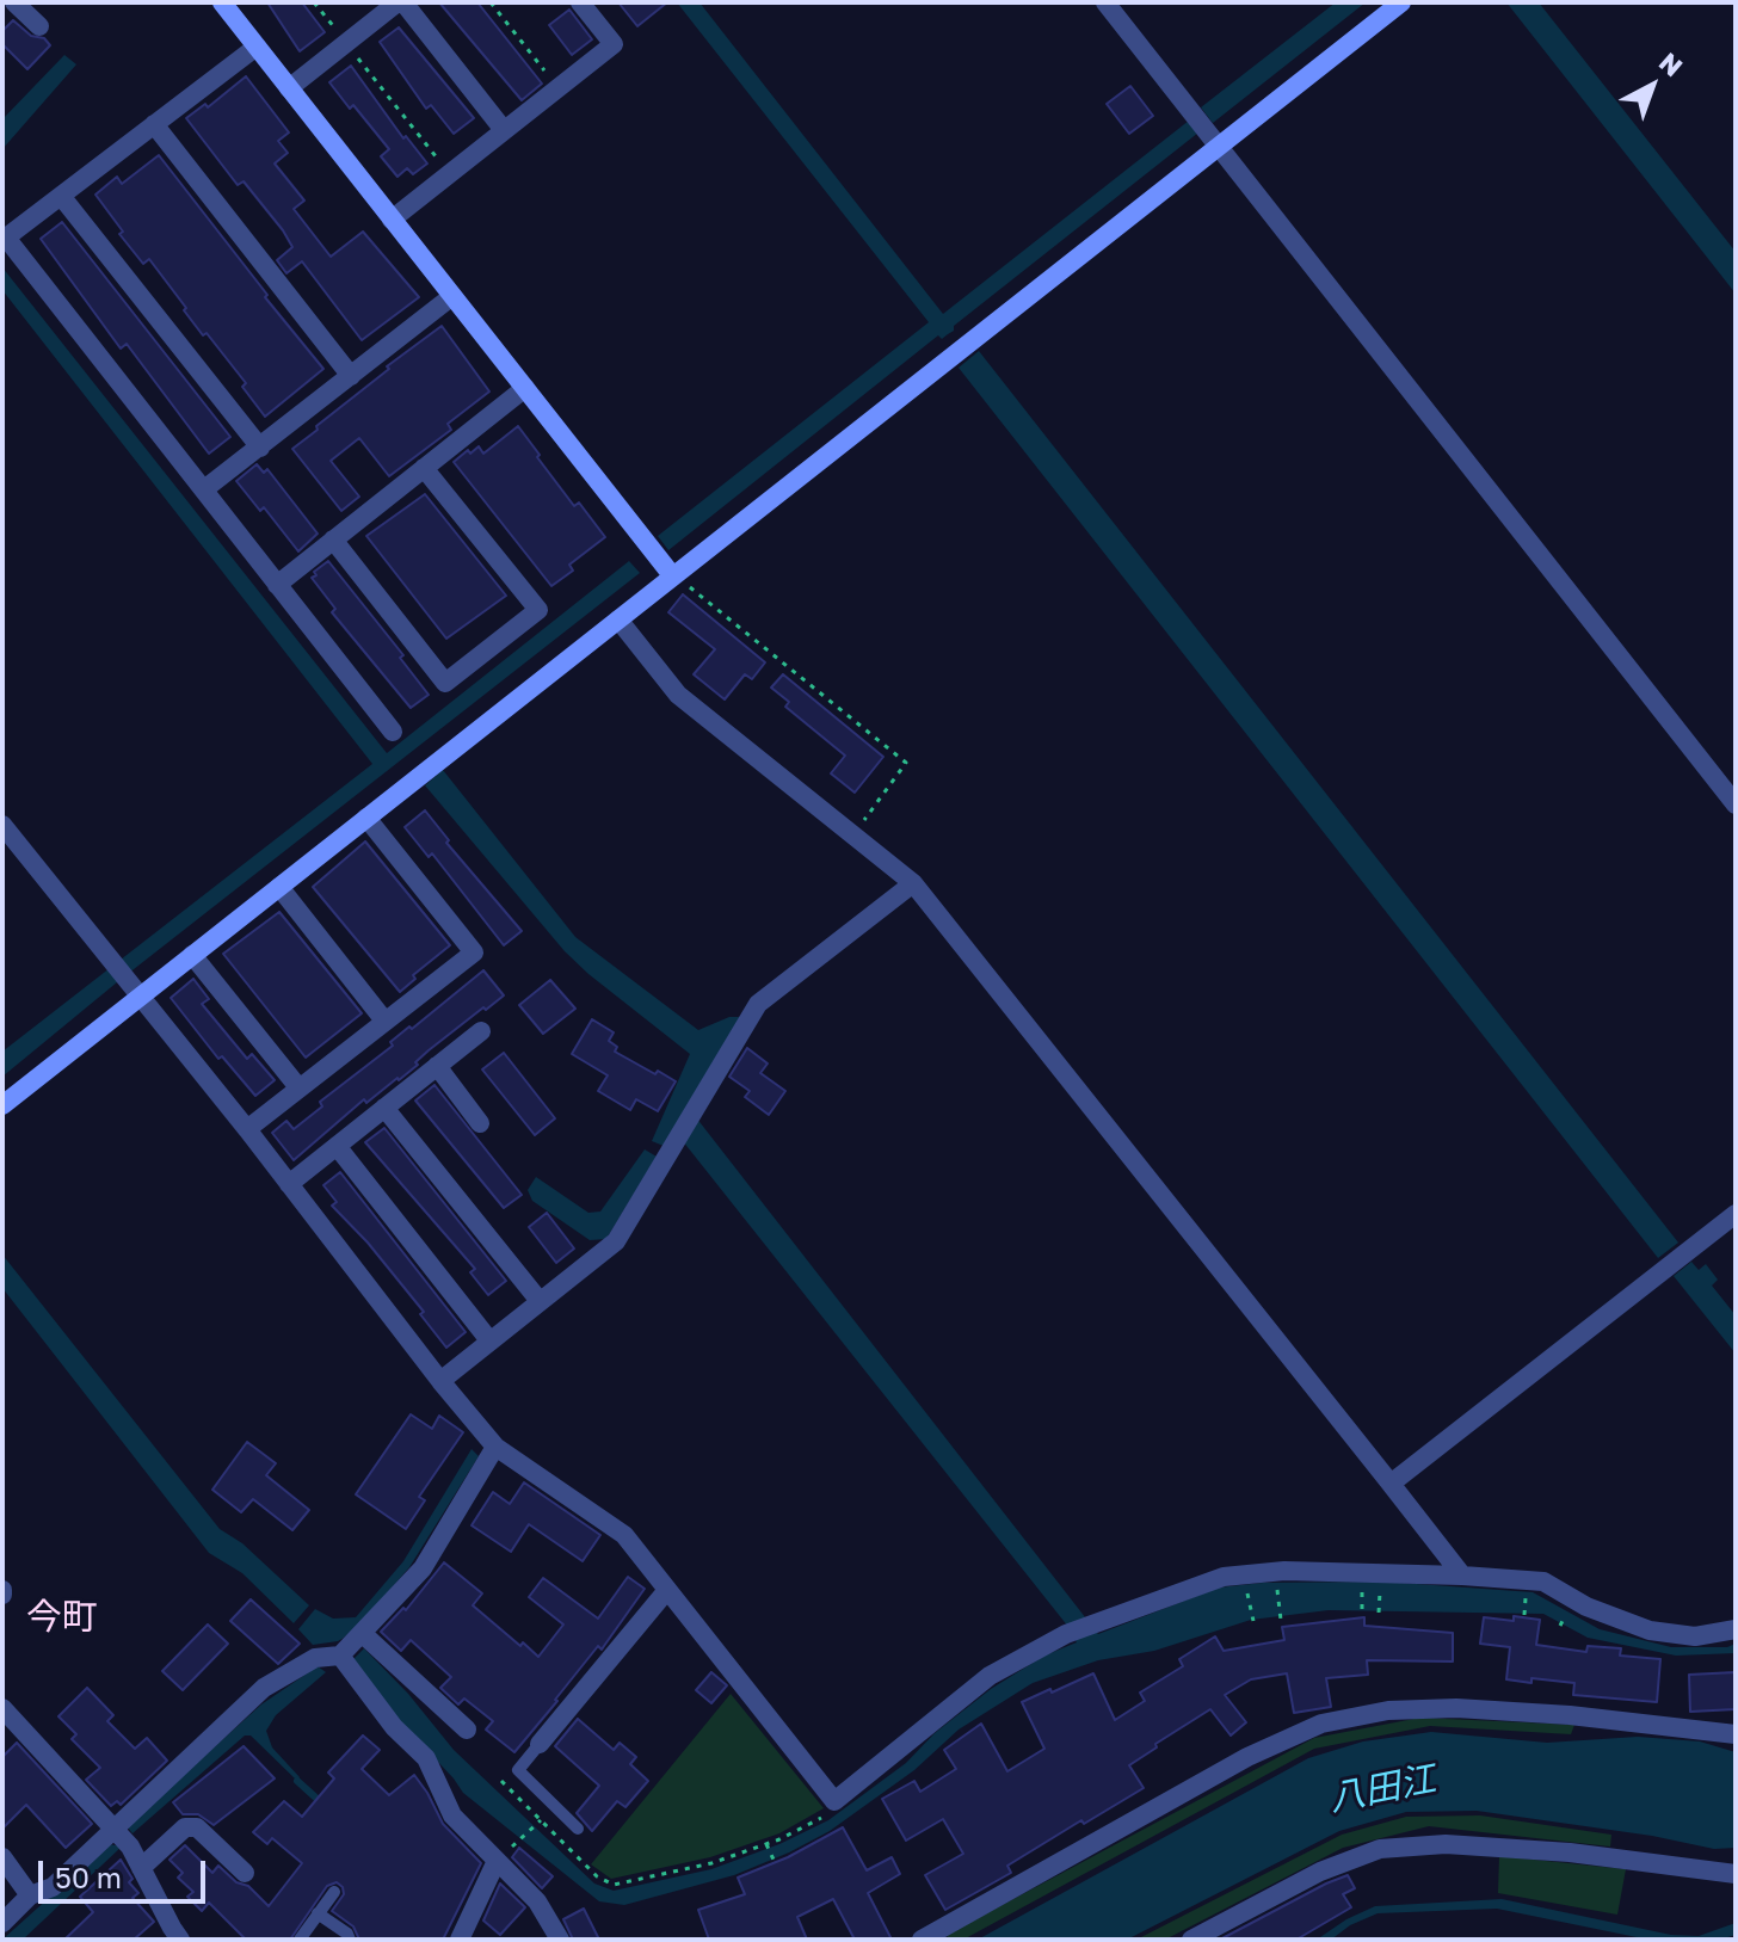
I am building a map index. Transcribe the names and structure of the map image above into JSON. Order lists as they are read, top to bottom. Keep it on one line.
{"districts":["今町"],"water":["八田江"],"scale_bar":"50 m","north":"top right"}
